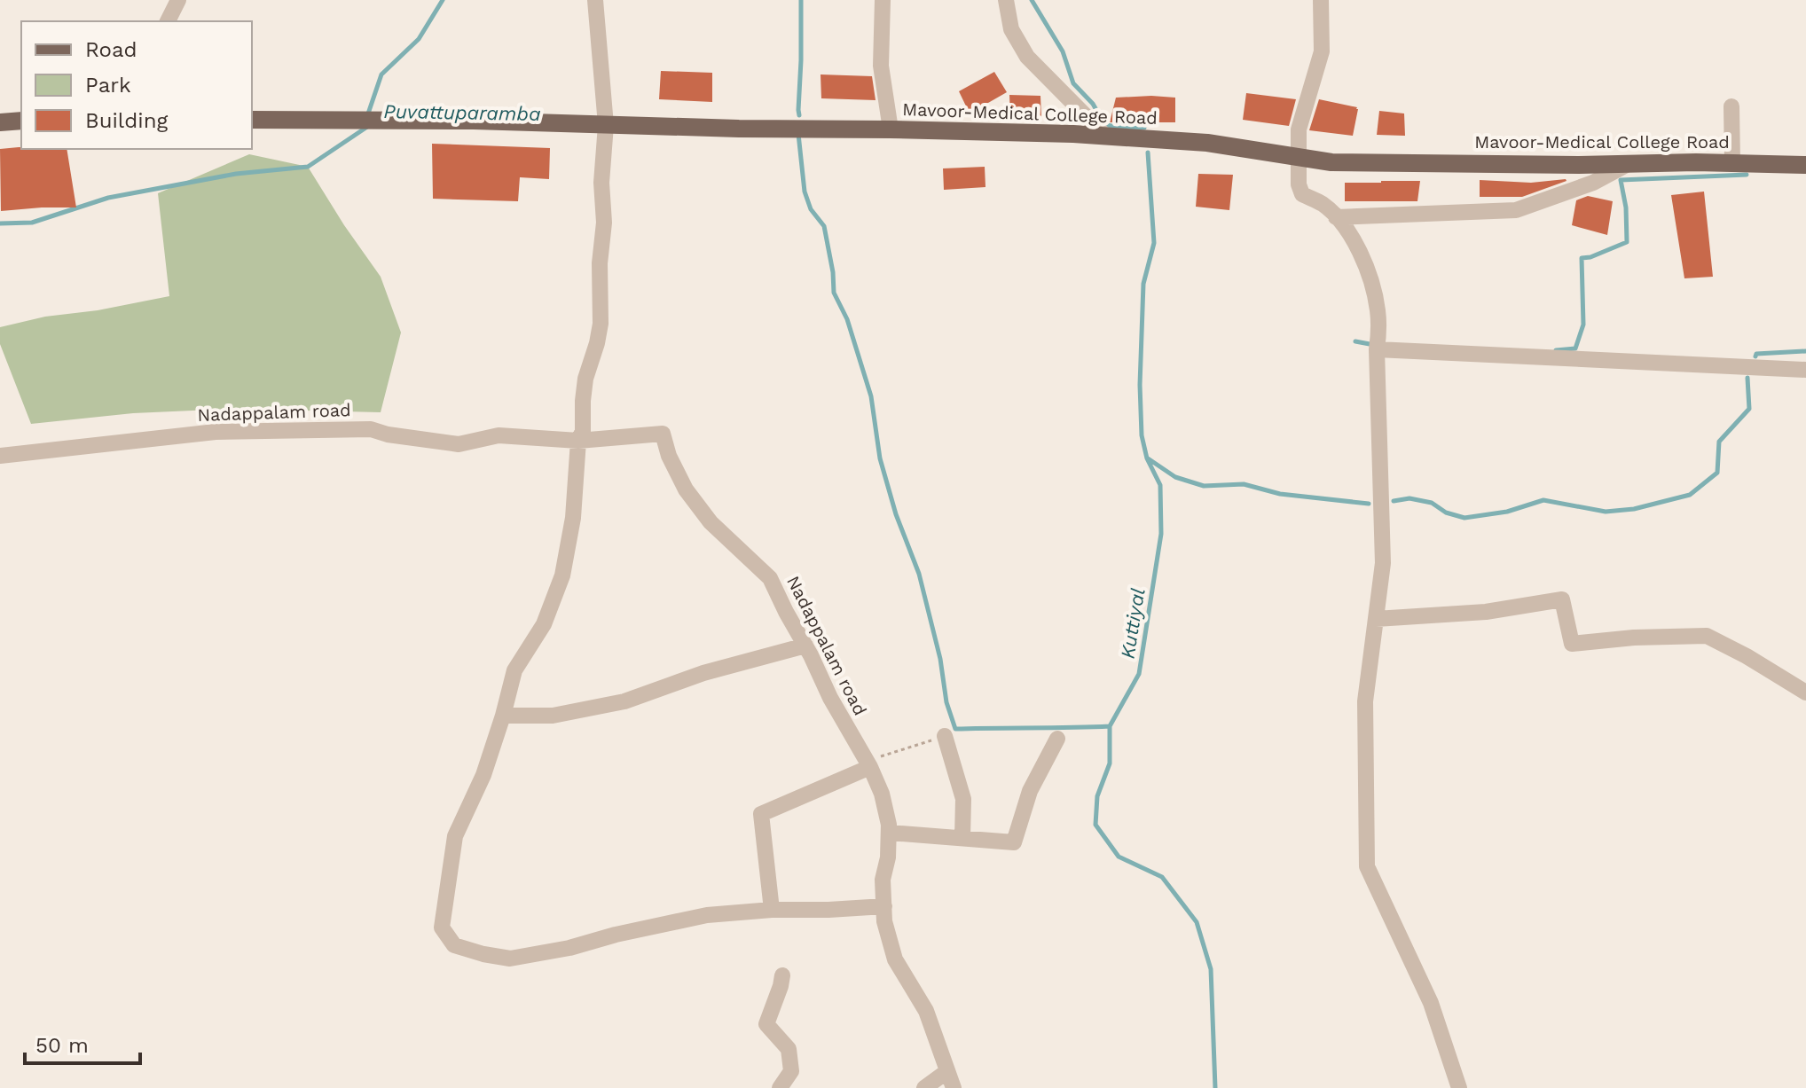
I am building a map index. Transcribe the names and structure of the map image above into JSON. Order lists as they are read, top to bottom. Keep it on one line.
{"streets":{"main road":["Mavoor-Medical College Road"],"street":["Nadappalam road"]},"water":["Puvattuparamba","Kuttiyal"],"legend":["Road","Park","Building"],"scale_bar":"50 m"}
